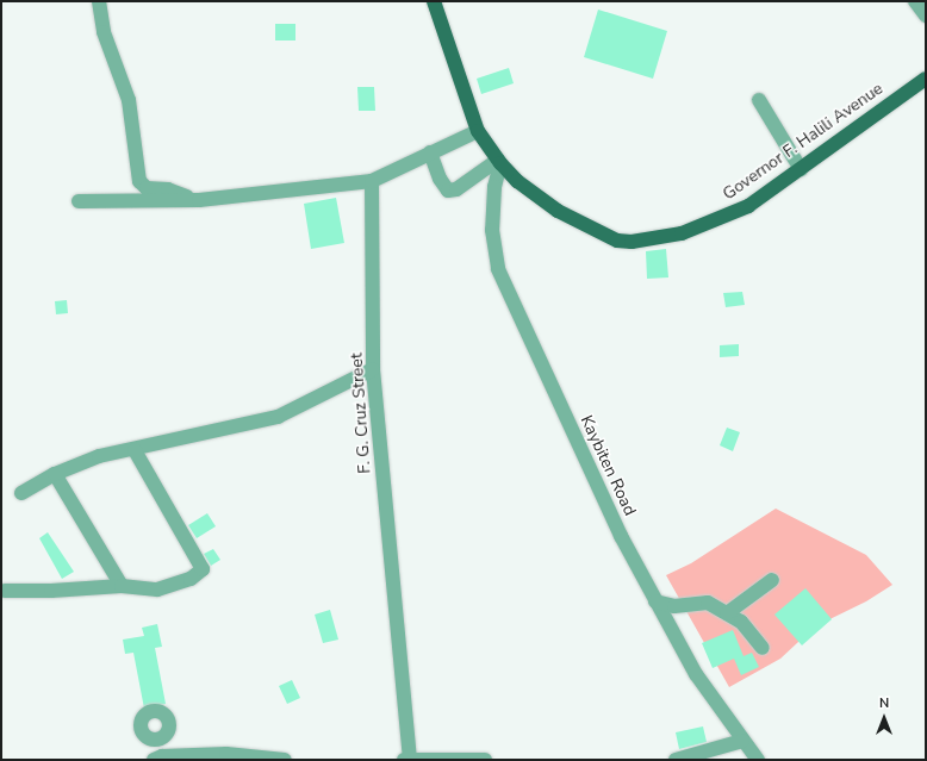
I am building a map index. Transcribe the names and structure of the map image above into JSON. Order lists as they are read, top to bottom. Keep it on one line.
{"streets":{"main road":["Governor F. Halili Avenue"],"street":["F. G. Cruz Street","Kaybiten Road"]},"crossings":[["Governor F. Halili Avenue","Kaybiten Road"]],"north":"top"}
